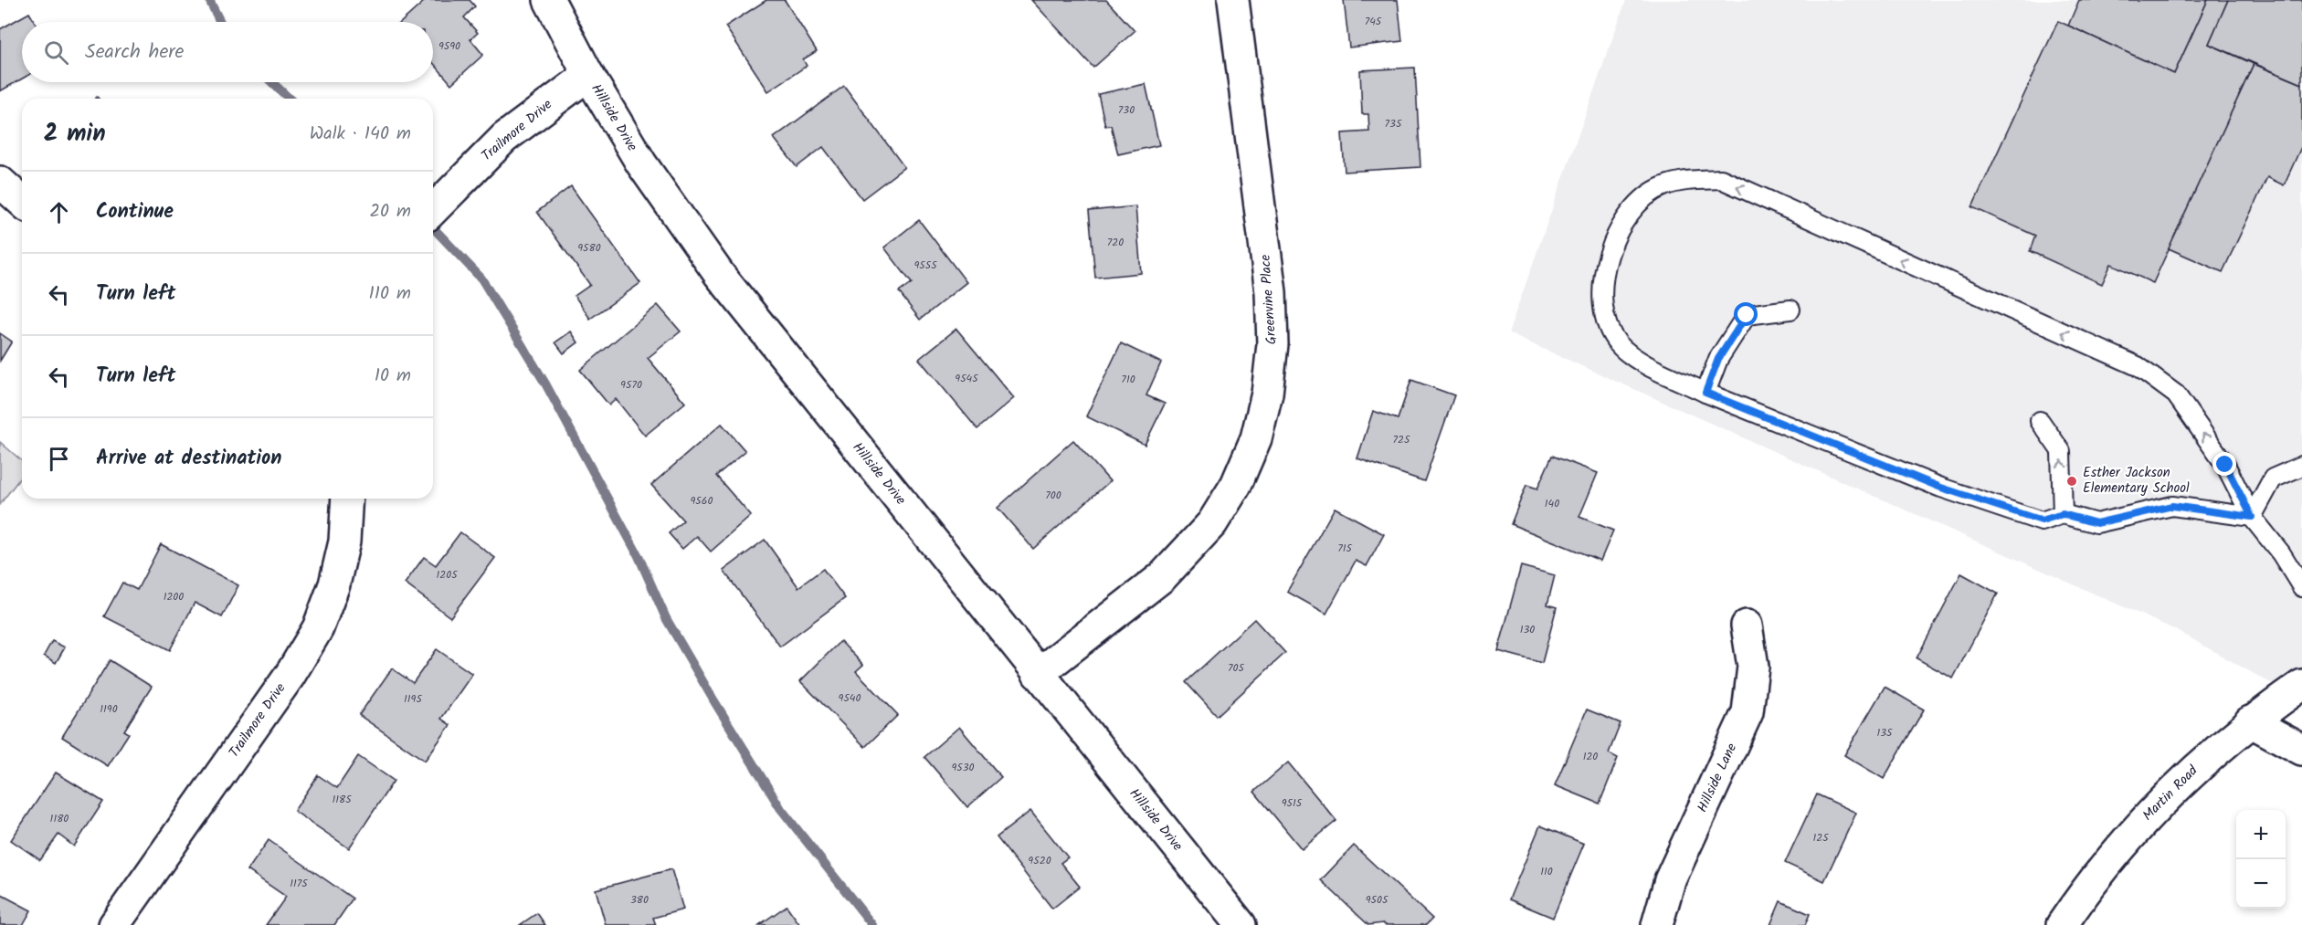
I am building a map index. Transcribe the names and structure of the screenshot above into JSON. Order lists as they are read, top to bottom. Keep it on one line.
{"streets":{"street":["Hillside Drive","Trailmore Drive","Greenvine Place","Hillside Lane","Martin Road"]},"crossings":[["Hillside Drive","Trailmore Drive"],["Hillside Drive","Greenvine Place"]],"places":["Esther Jackson Elementary School"],"house_numbers":["745","9590","730","735","720","9580","9555","9545","710","9570","725","700","9560","140","715","1205","1200","130","705","9540","1195","1190","135","120","9530","1185","9515","1180","125","9520","110","1175","380","9505"],"page":{"search":"Search here","heading":["2 min","Walk · 140 m"],"list":[["Continue","20 m"],["Turn left","110 m"],["Turn left","10 m"],"Arrive at destination"],"map_buttons":["+","−"]}}
